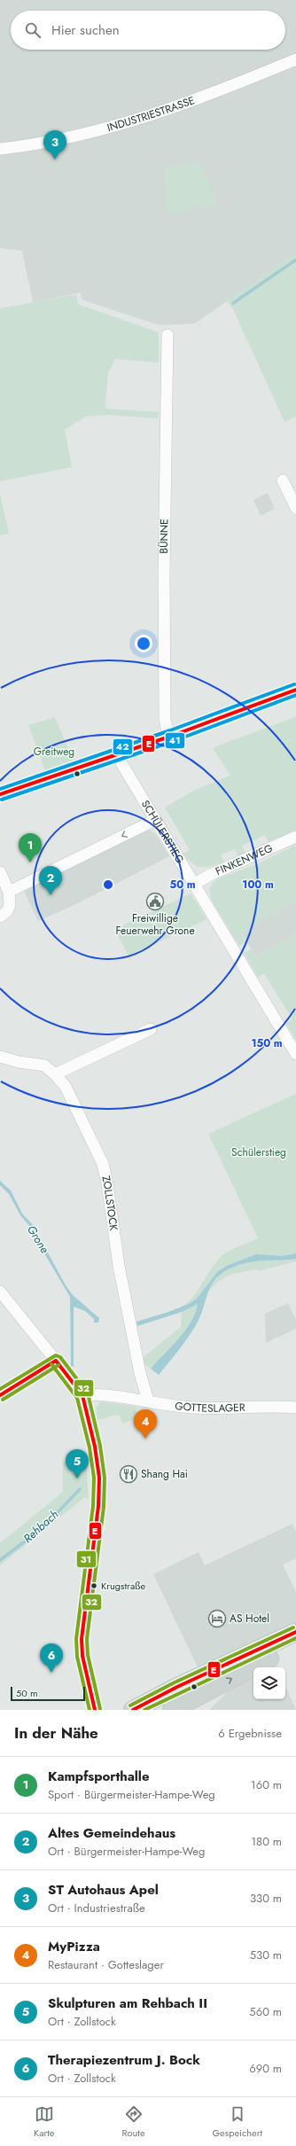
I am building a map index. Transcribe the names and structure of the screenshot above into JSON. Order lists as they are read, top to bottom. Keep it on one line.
{"streets":{"street":["INDUSTRIESTRASSE","BÜNNE","SCHÜLERSTIEG","FINKENWEG","ZOLLSTOCK","GOTTESLAGER"]},"crossings":[["SCHÜLERSTIEG","FINKENWEG"],["ZOLLSTOCK","GOTTESLAGER"]],"water":["Grone","Rehbach"],"parks":["Greitweg","Schülerstieg"],"places":{"public building":["Freiwillige Feuerwehr Grone"],"restaurant":["Shang Hai"],"other":["Krugstraße"],"hotel":["AS Hotel"]},"lines":["transit line 42","transit line E","transit line 41","transit line 32","transit line 31"],"scale_bar":"50 m","page":{"search":"Hier suchen","pins":["3","1","2","4","5","6"],"scale":"50 m","heading":["In der Nähe","6 Ergebnisse"],"list":[{"mark":"1","name":"Kampfsporthalle","note":"Sport · Bürgermeister-Hampe-Weg","value":"160 m"},{"mark":"2","name":"Altes Gemeindehaus","note":"Ort · Bürgermeister-Hampe-Weg","value":"180 m"},{"mark":"3","name":"ST Autohaus Apel","note":"Ort · Industriestraße","value":"330 m"},{"mark":"4","name":"MyPizza","note":"Restaurant · Gotteslager","value":"530 m"},{"mark":"5","name":"Skulpturen am Rehbach II","note":"Ort · Zollstock","value":"560 m"},{"mark":"6","name":"Therapiezentrum J. Bock","note":"Ort · Zollstock","value":"690 m"}],"nav":["Karte","Route","Gespeichert"]},"rings":["50 m","100 m","150 m"]}
